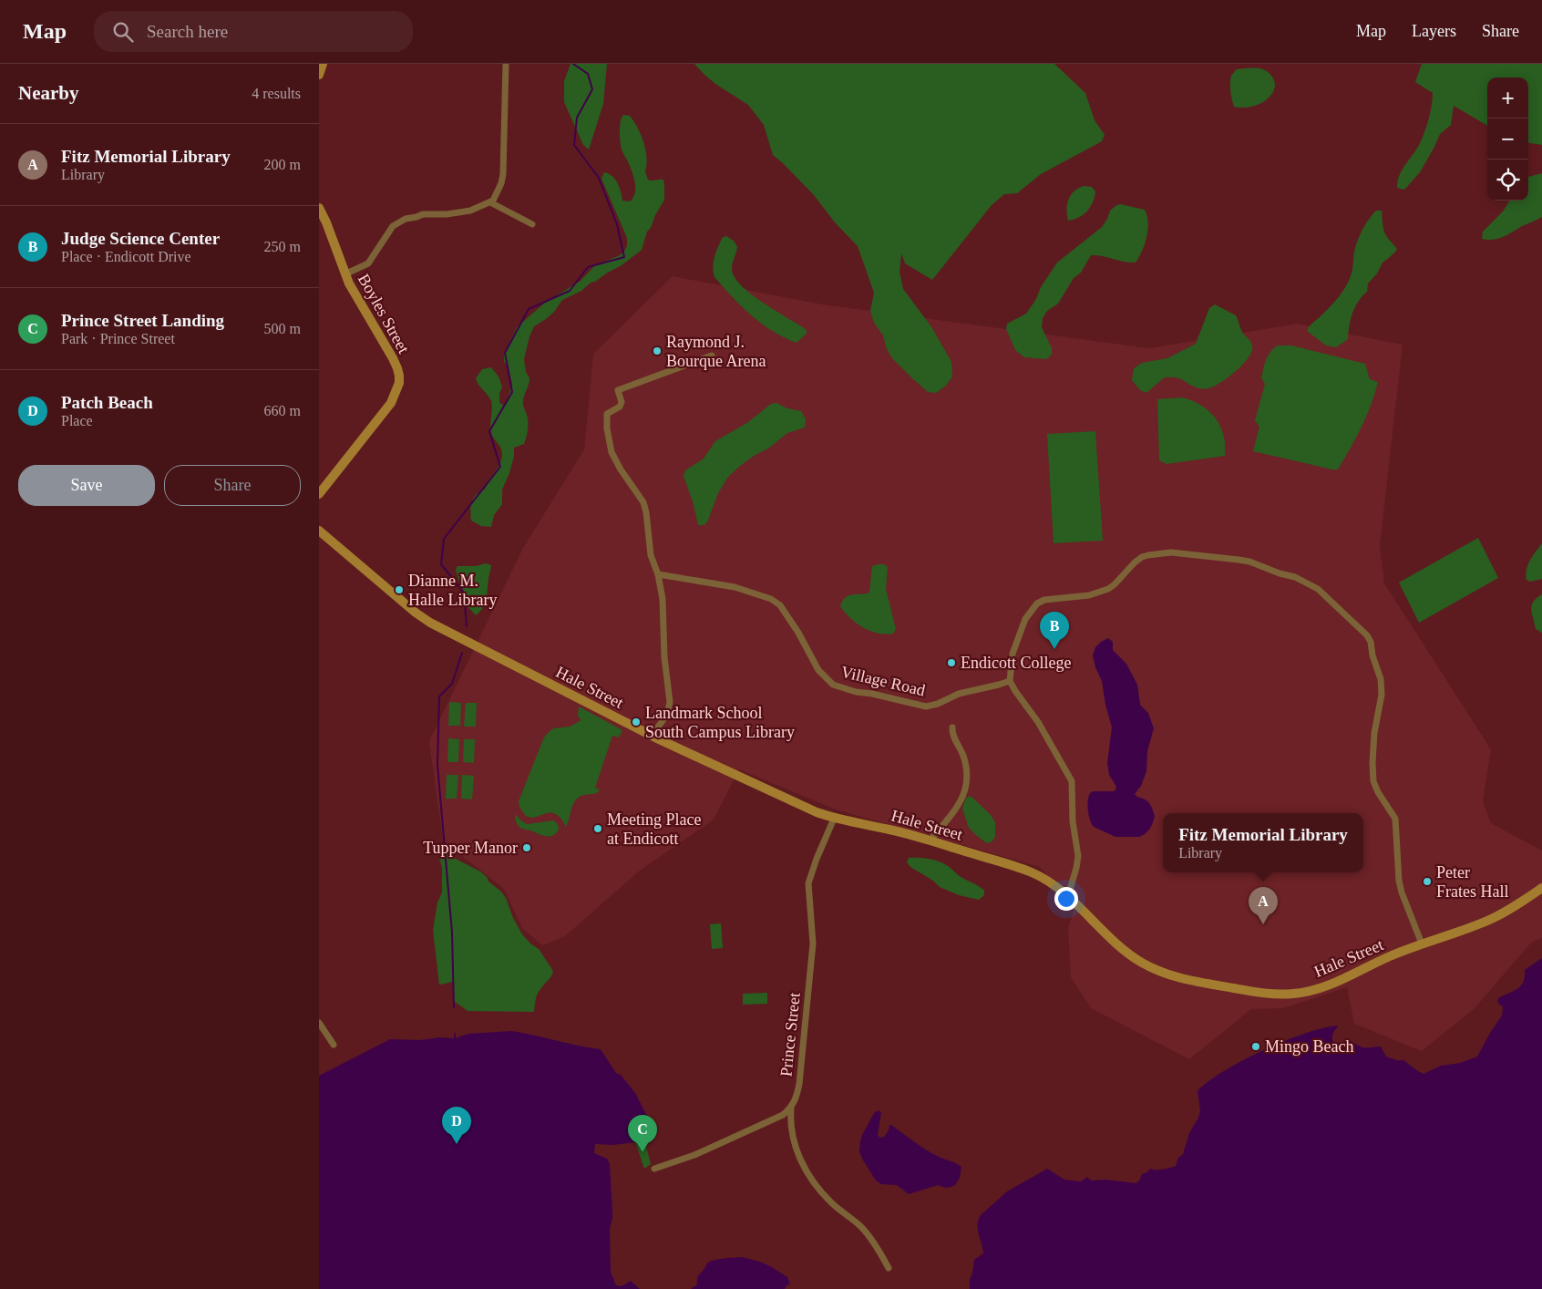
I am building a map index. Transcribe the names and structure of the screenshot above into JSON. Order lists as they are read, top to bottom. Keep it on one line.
{"streets":{"main road":["Boyles Street","Hale Street"],"street":["Village Road","Prince Street"]},"crossings":[["Hale Street","Prince Street"]],"places":["Raymond J. Bourque Arena","Dianne M. Halle Library","Endicott College","Landmark School South Campus Library","Meeting Place at Endicott","Tupper Manor","Peter Frates Hall","Mingo Beach"],"page":{"header":"Map","search":"Search here","nav":["Map","Layers","Share"],"heading":["Nearby","4 results"],"map_buttons":["+","−"],"list":[{"mark":"A","name":"Fitz Memorial Library","note":"Library","value":"200 m"},{"mark":"B","name":"Judge Science Center","note":"Place · Endicott Drive","value":"250 m"},{"mark":"C","name":"Prince Street Landing","note":"Park · Prince Street","value":"500 m"},{"mark":"D","name":"Patch Beach","note":"Place","value":"660 m"}],"buttons":["Save","Share"],"pins":["B","A","D","C"],"popup":["Fitz Memorial Library","Library"]}}
